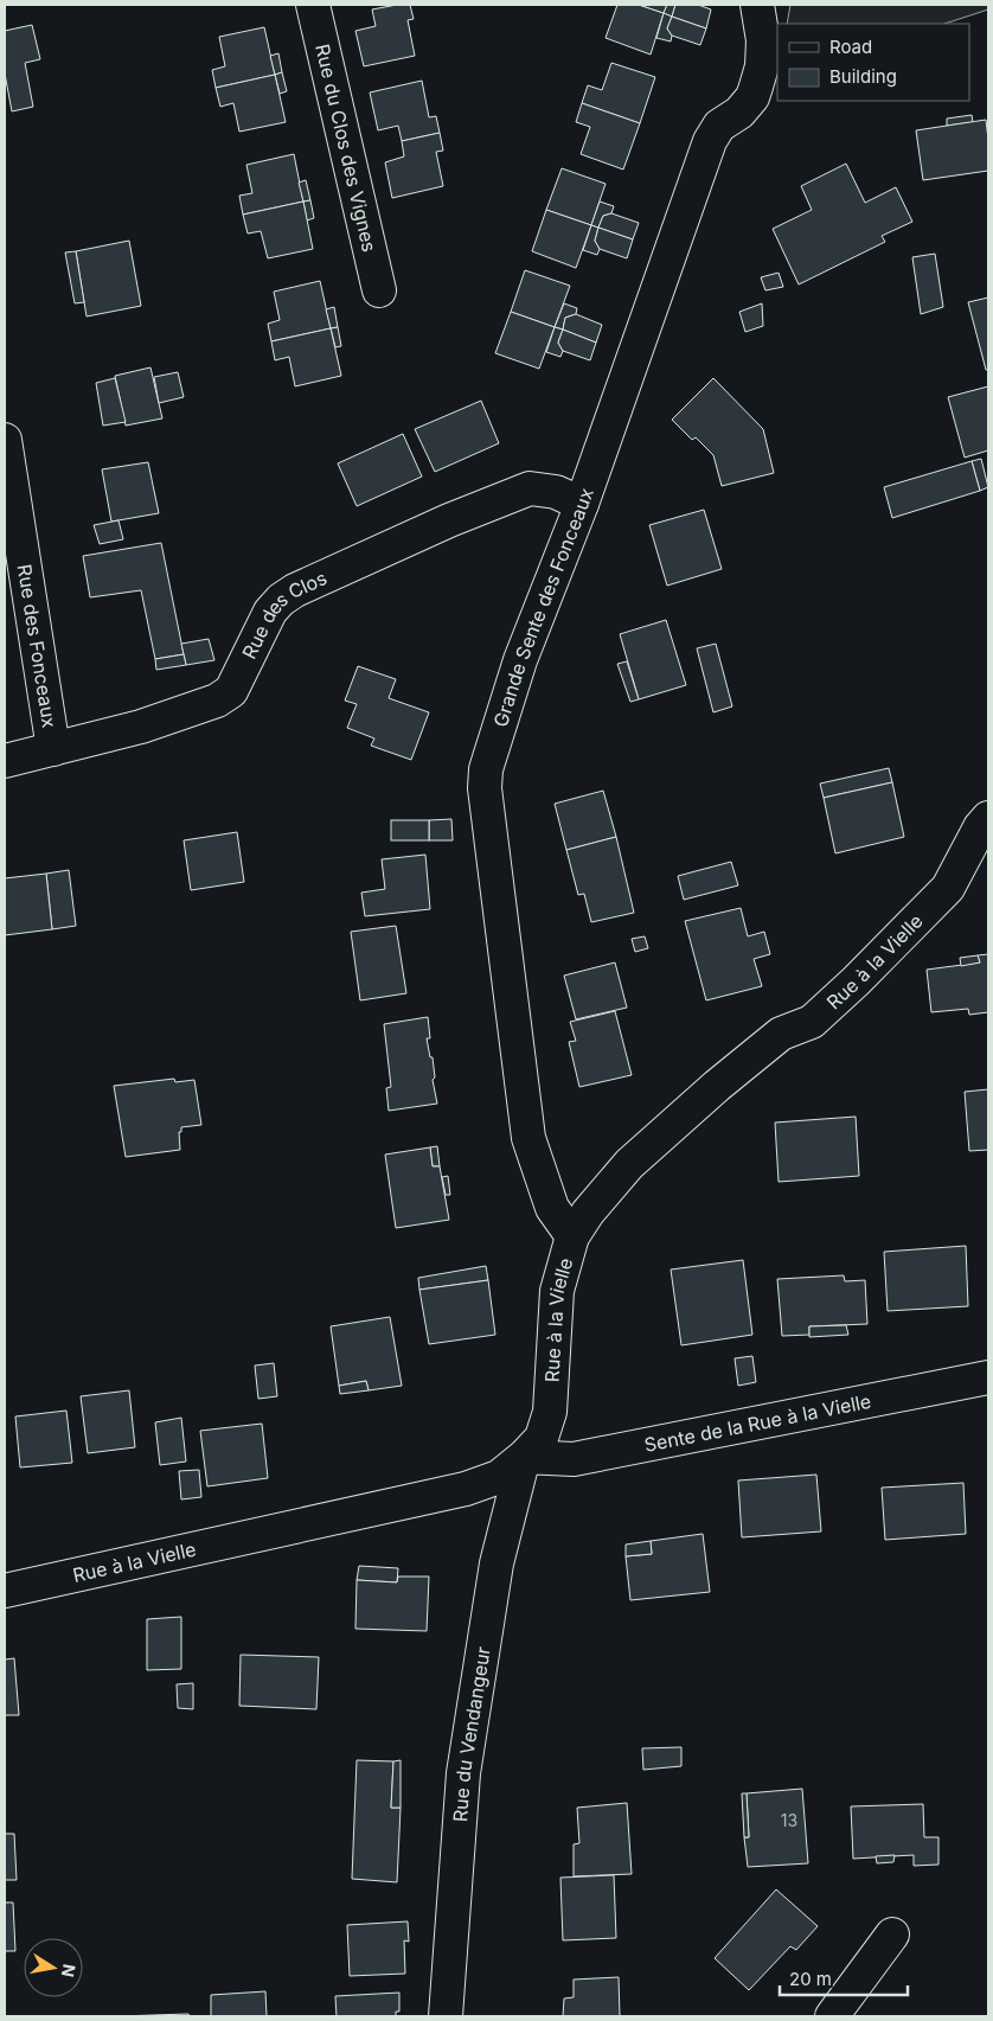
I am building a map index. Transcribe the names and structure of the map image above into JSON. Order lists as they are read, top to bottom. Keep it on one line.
{"streets":{"street":["Rue du Clos des Vignes","Grande Sente des Fonceaux","Rue des Clos","Rue des Fonceaux","Rue à la Vielle","Sente de la Rue à la Vielle","Rue du Vendangeur"]},"crossings":[["Grande Sente des Fonceaux","Rue des Clos"],["Grande Sente des Fonceaux","Rue à la Vielle"],["Rue des Clos","Rue des Fonceaux"],["Rue à la Vielle","Sente de la Rue à la Vielle"],["Rue à la Vielle","Rue du Vendangeur"],["Sente de la Rue à la Vielle","Rue du Vendangeur"]],"house_numbers":["13"],"legend":["Road","Building"],"scale_bar":"20 m","north":"right"}
